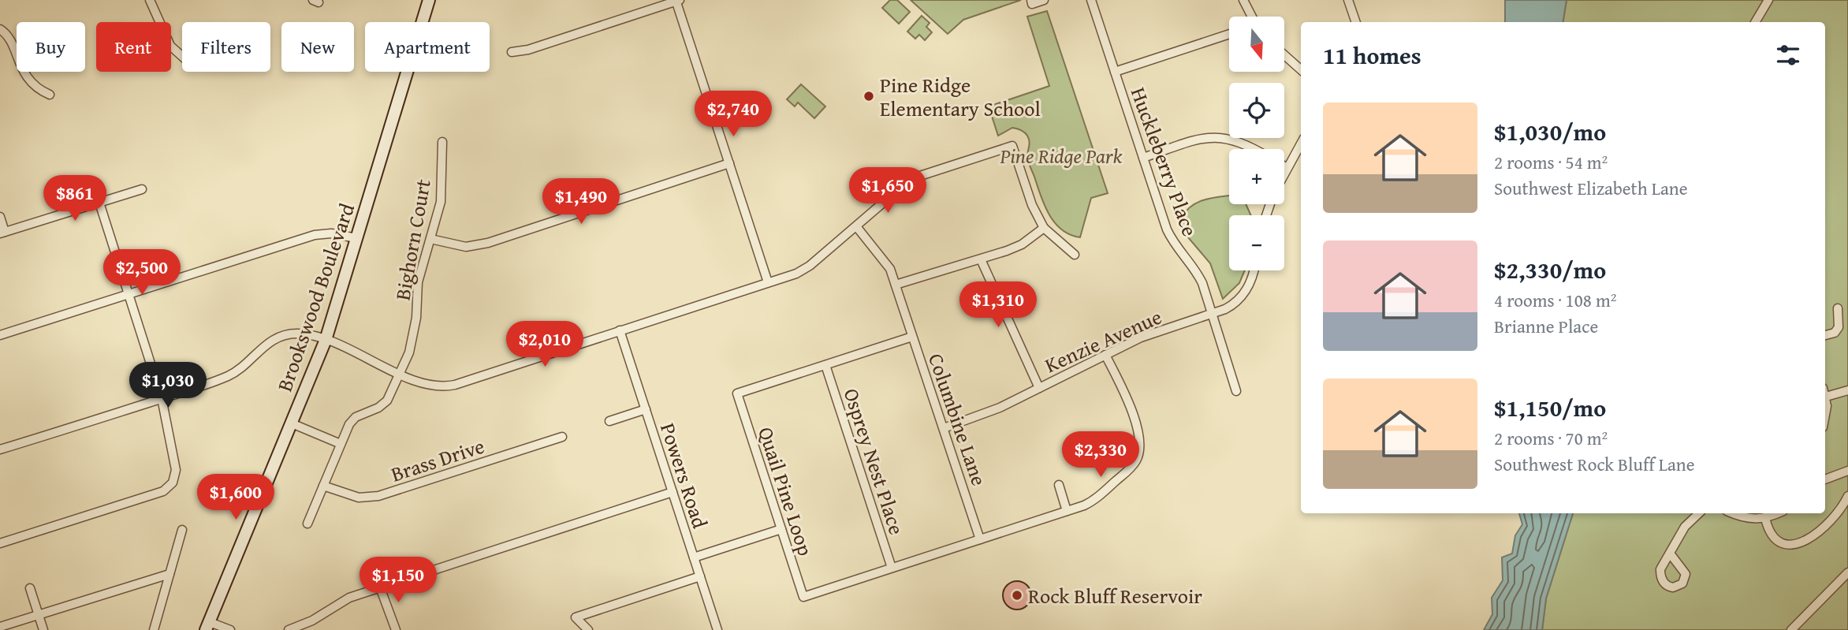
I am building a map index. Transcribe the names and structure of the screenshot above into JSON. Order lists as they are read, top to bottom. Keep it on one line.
{"streets":{"main road":["Brookswood Boulevard"],"street":["Huckleberry Place","Bighorn Court","Kenzie Avenue","Columbine Lane","Brass Drive","Osprey Nest Place","Powers Road","Quail Pine Loop"]},"crossings":[["Huckleberry Place","Kenzie Avenue"],["Bighorn Court","Brass Drive"],["Kenzie Avenue","Columbine Lane"],["Kenzie Avenue","Quail Pine Loop"],["Columbine Lane","Quail Pine Loop"],["Osprey Nest Place","Quail Pine Loop"]],"parks":["Pine Ridge Park"],"places":["Pine Ridge Elementary School","Rock Bluff Reservoir"],"north":"bottom","page":{"map_buttons":["+","−"],"chip":["Buy","Rent","Filters","New","Apartment"],"heading":"11 homes","list":[{"name":"$1,030/mo","note":"2 rooms · 54 m² · Southwest Elizabeth Lane"},{"name":"$2,330/mo","note":"4 rooms · 108 m² · Brianne Place"},{"name":"$1,150/mo","note":"2 rooms · 70 m² · Southwest Rock Bluff Lane"}],"price":["$2,740","$1,650","$861","$1,490","$2,500","$1,310","$2,010","$1,030","$2,330","$1,600","$1,150"]}}
